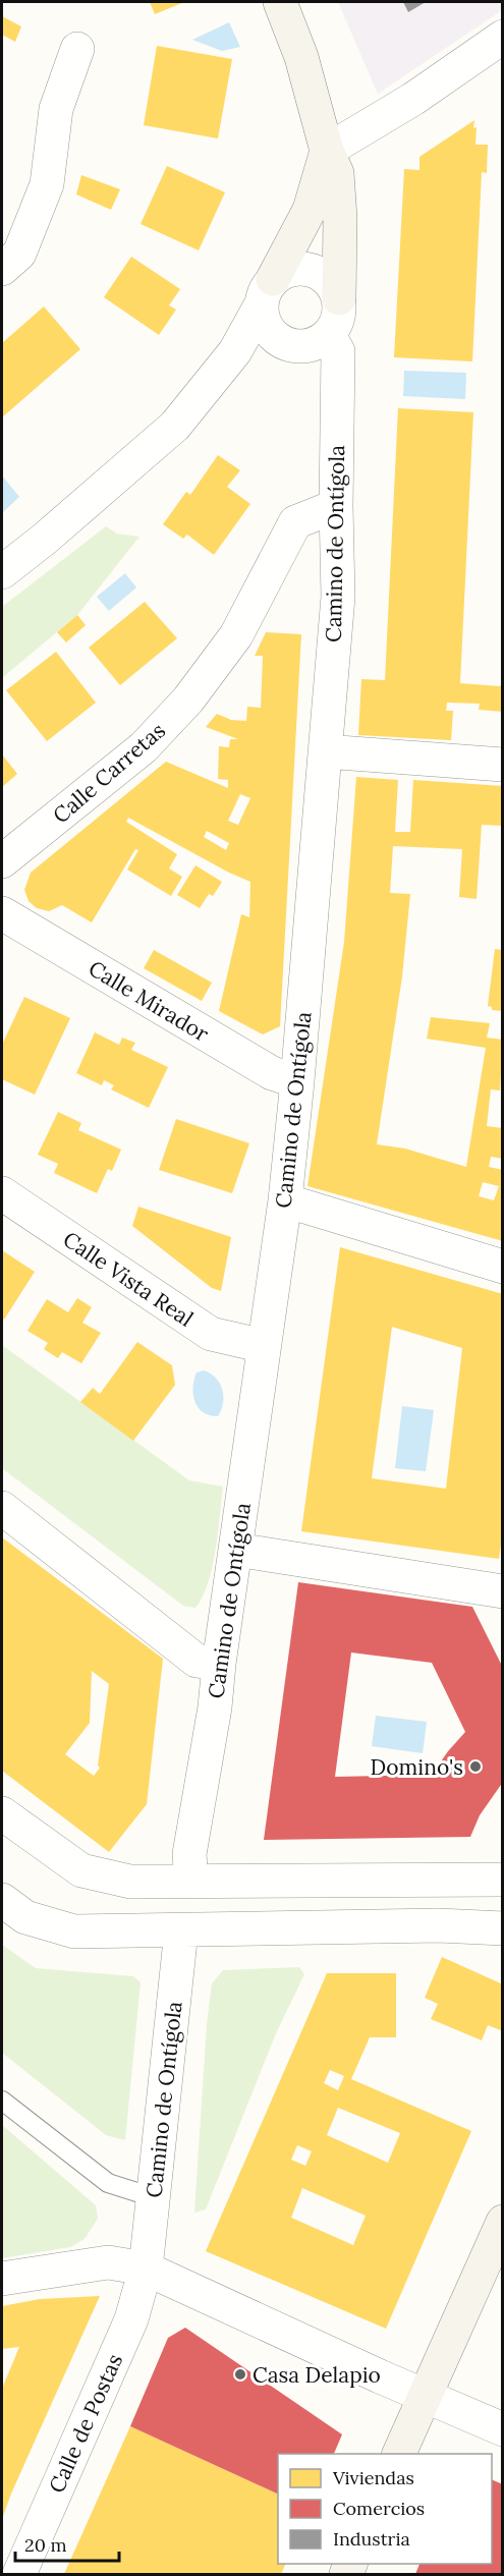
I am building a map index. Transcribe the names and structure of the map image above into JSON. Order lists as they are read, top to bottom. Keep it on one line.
{"streets":{"street":["Camino de Ontígola","Calle Carretas","Calle Mirador","Calle Vista Real","Calle de Postas"]},"crossings":[["Camino de Ontígola","Calle Carretas"],["Camino de Ontígola","Calle Mirador"],["Camino de Ontígola","Calle Vista Real"],["Camino de Ontígola","Calle de Postas"]],"places":["Domino's","Casa Delapio"],"legend":["Viviendas","Comercios","Industria"],"scale_bar":"20 m"}
